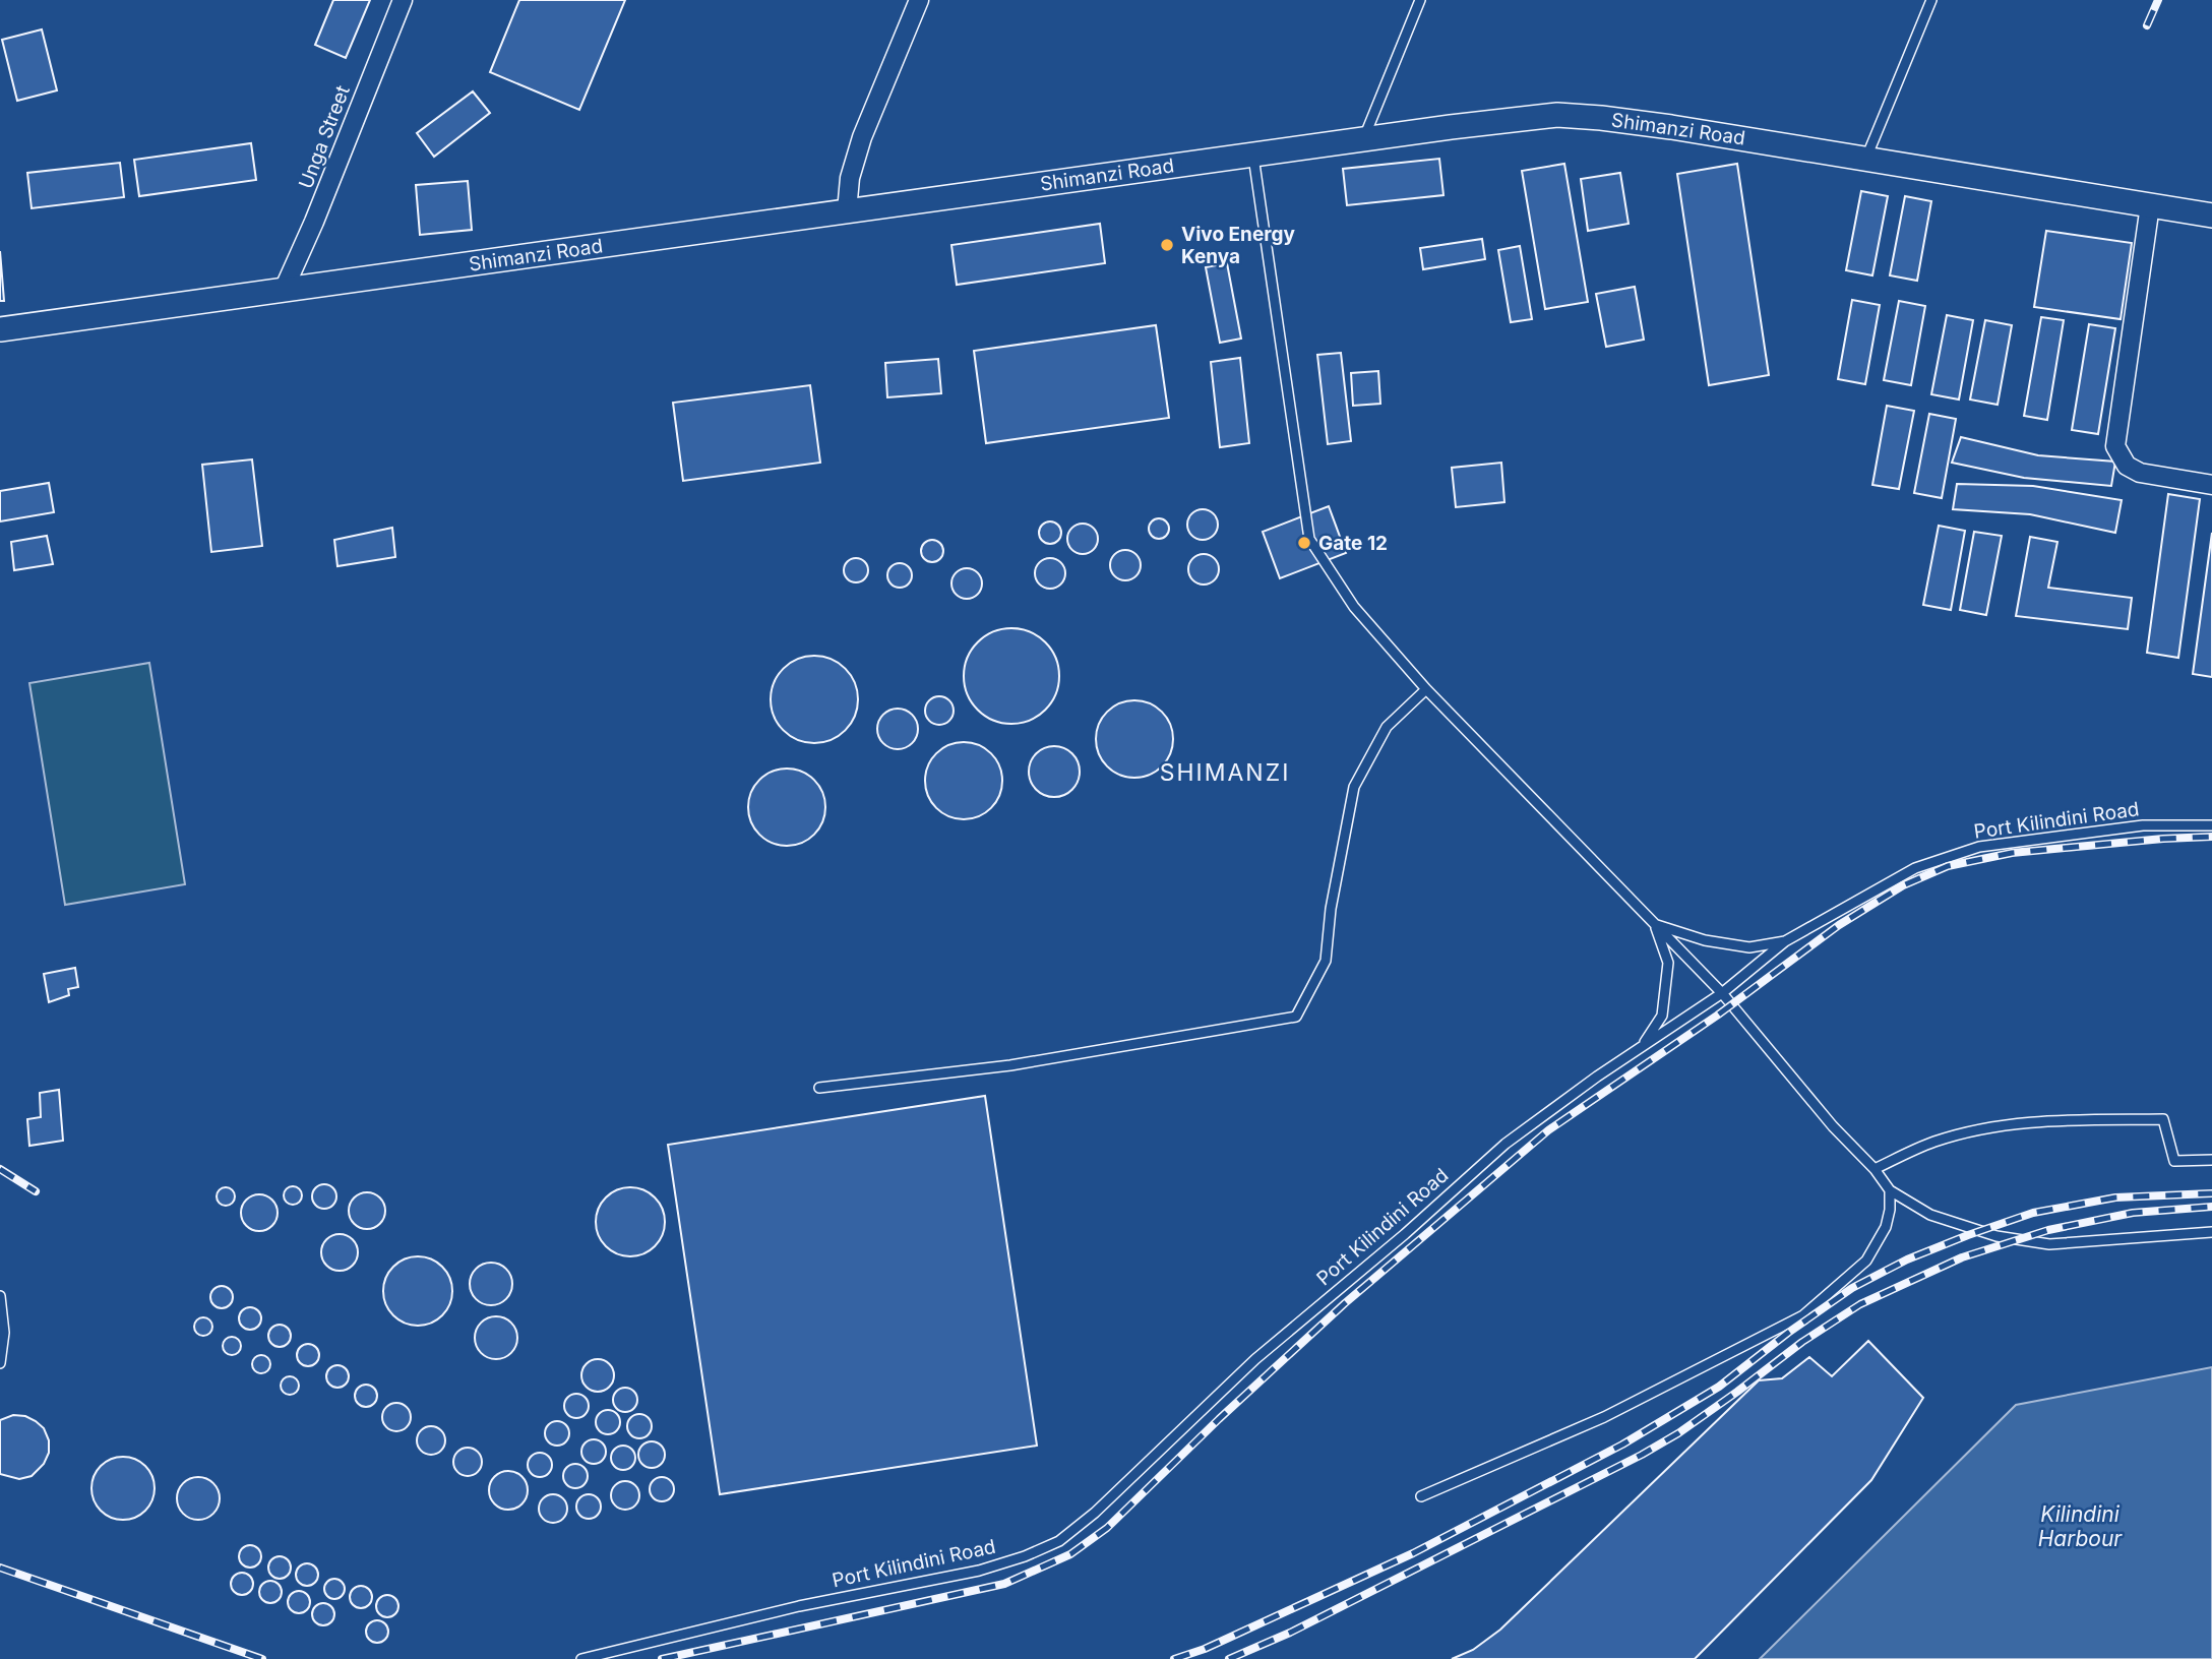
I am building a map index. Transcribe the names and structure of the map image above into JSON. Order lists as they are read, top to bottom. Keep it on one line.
{"streets":{"main road":["Shimanzi Road"],"street":["Unga Street"],"lane":["Port Kilindini Road"]},"crossings":[["Shimanzi Road","Unga Street"]],"districts":["SHIMANZI"],"water":["Kilindini Harbour"],"places":["Vivo Energy Kenya","Gate 12"]}
